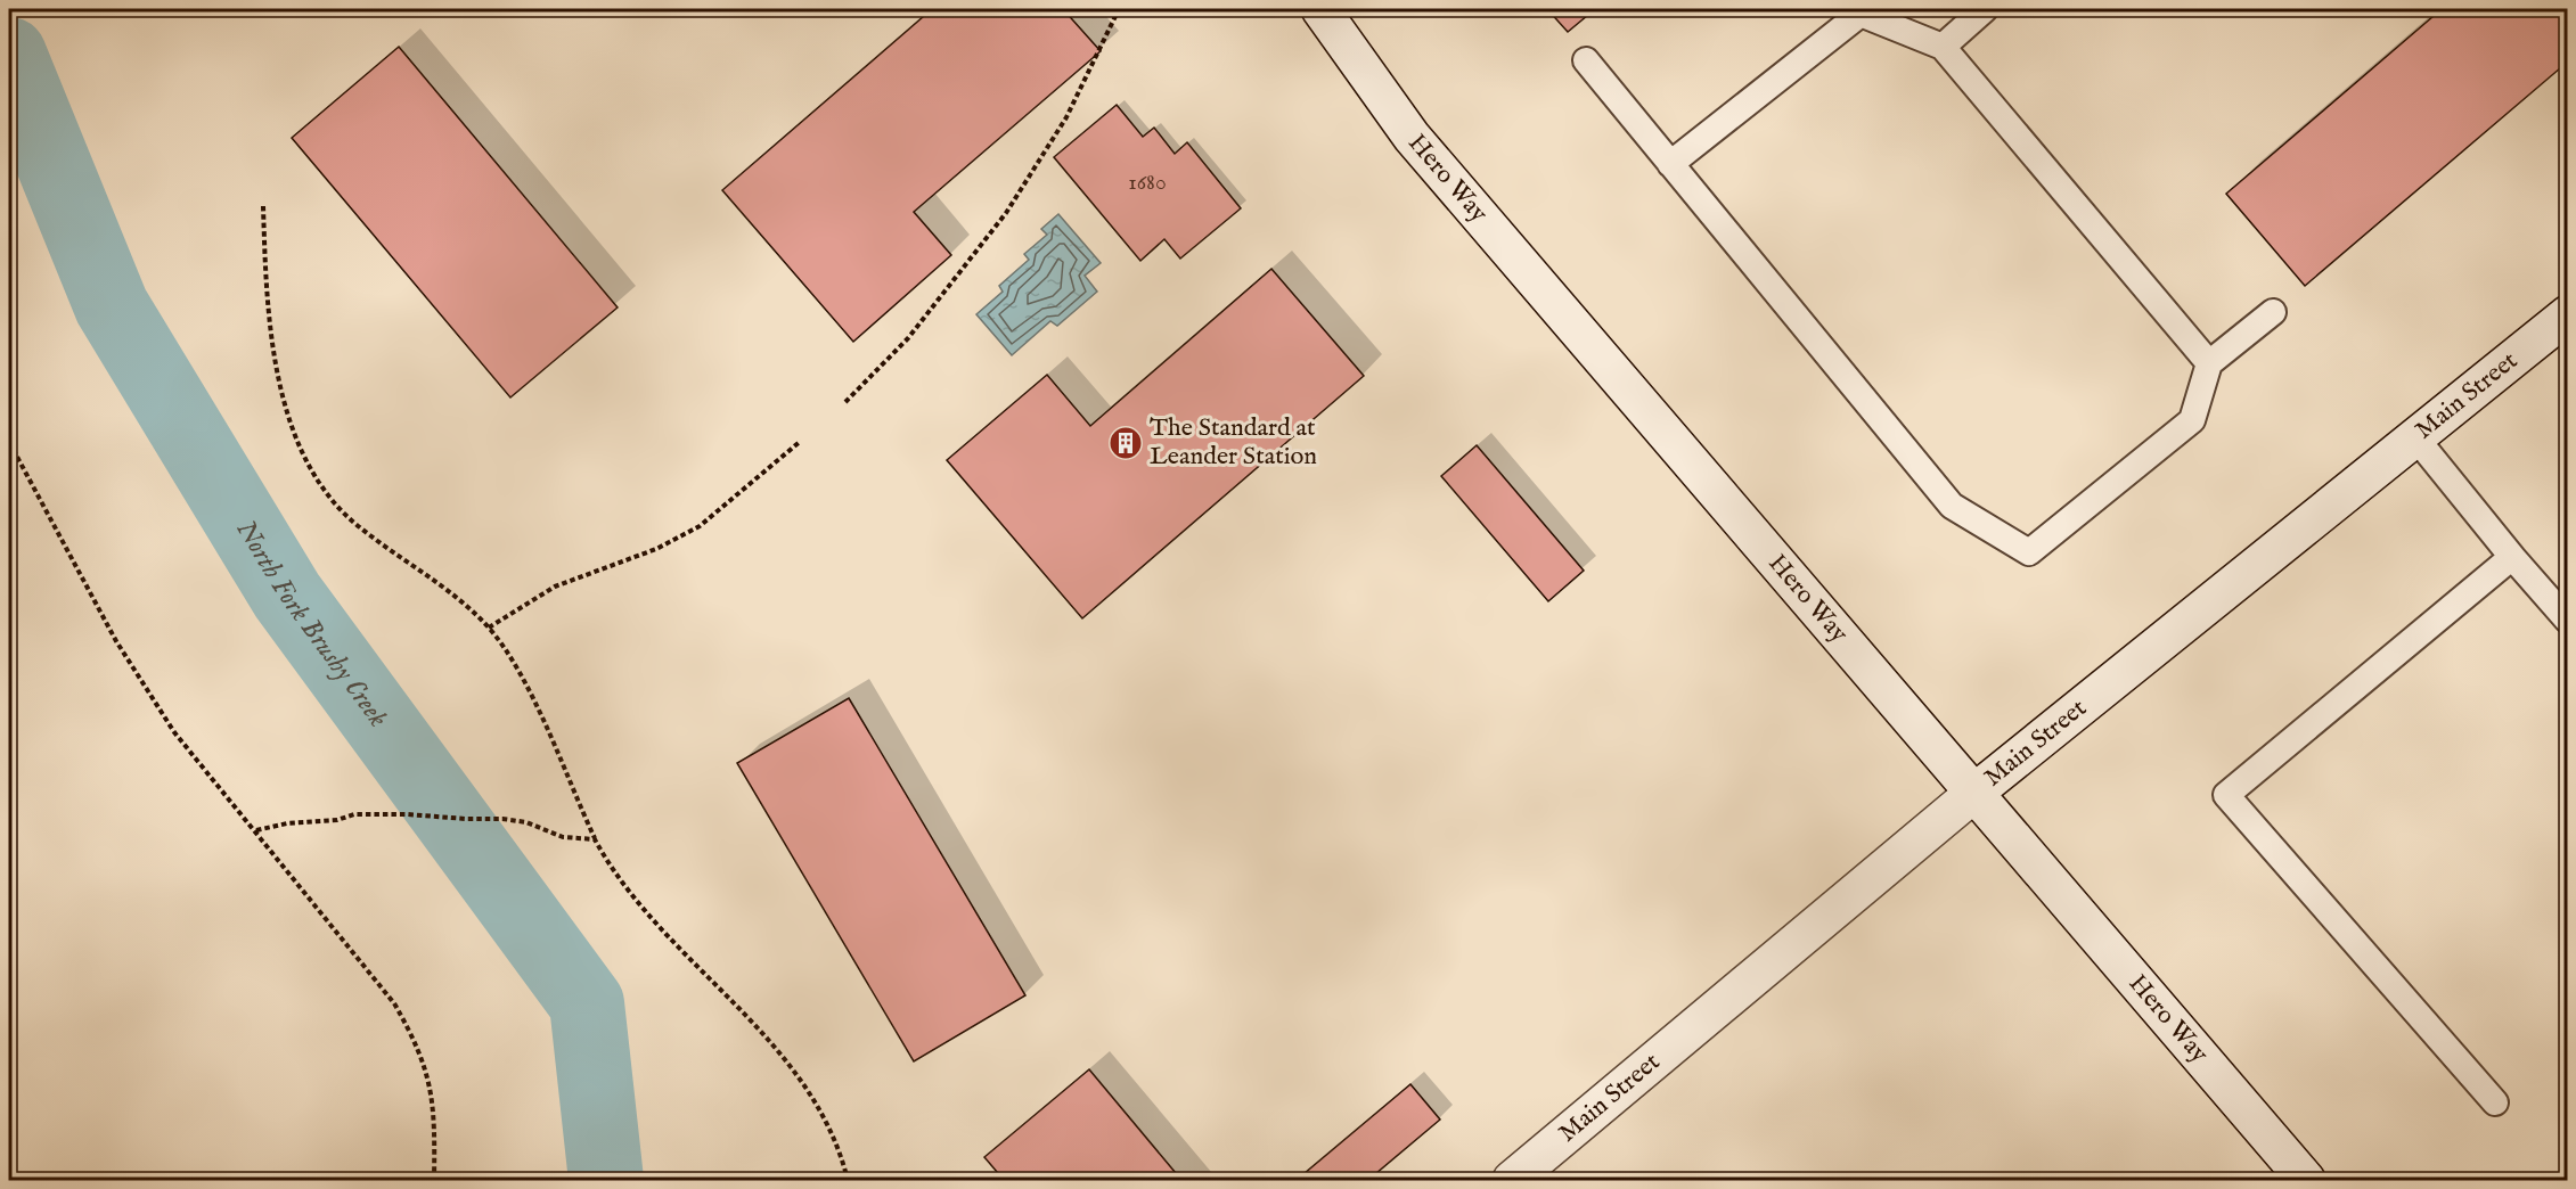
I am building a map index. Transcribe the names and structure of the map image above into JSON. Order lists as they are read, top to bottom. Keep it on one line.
{"streets":{"street":["Hero Way","Main Street"]},"crossings":[["Hero Way","Main Street"]],"water":["North Fork Brushy Creek"],"places":{"building":["The Standard at Leander Station"]},"house_numbers":["1680"]}
